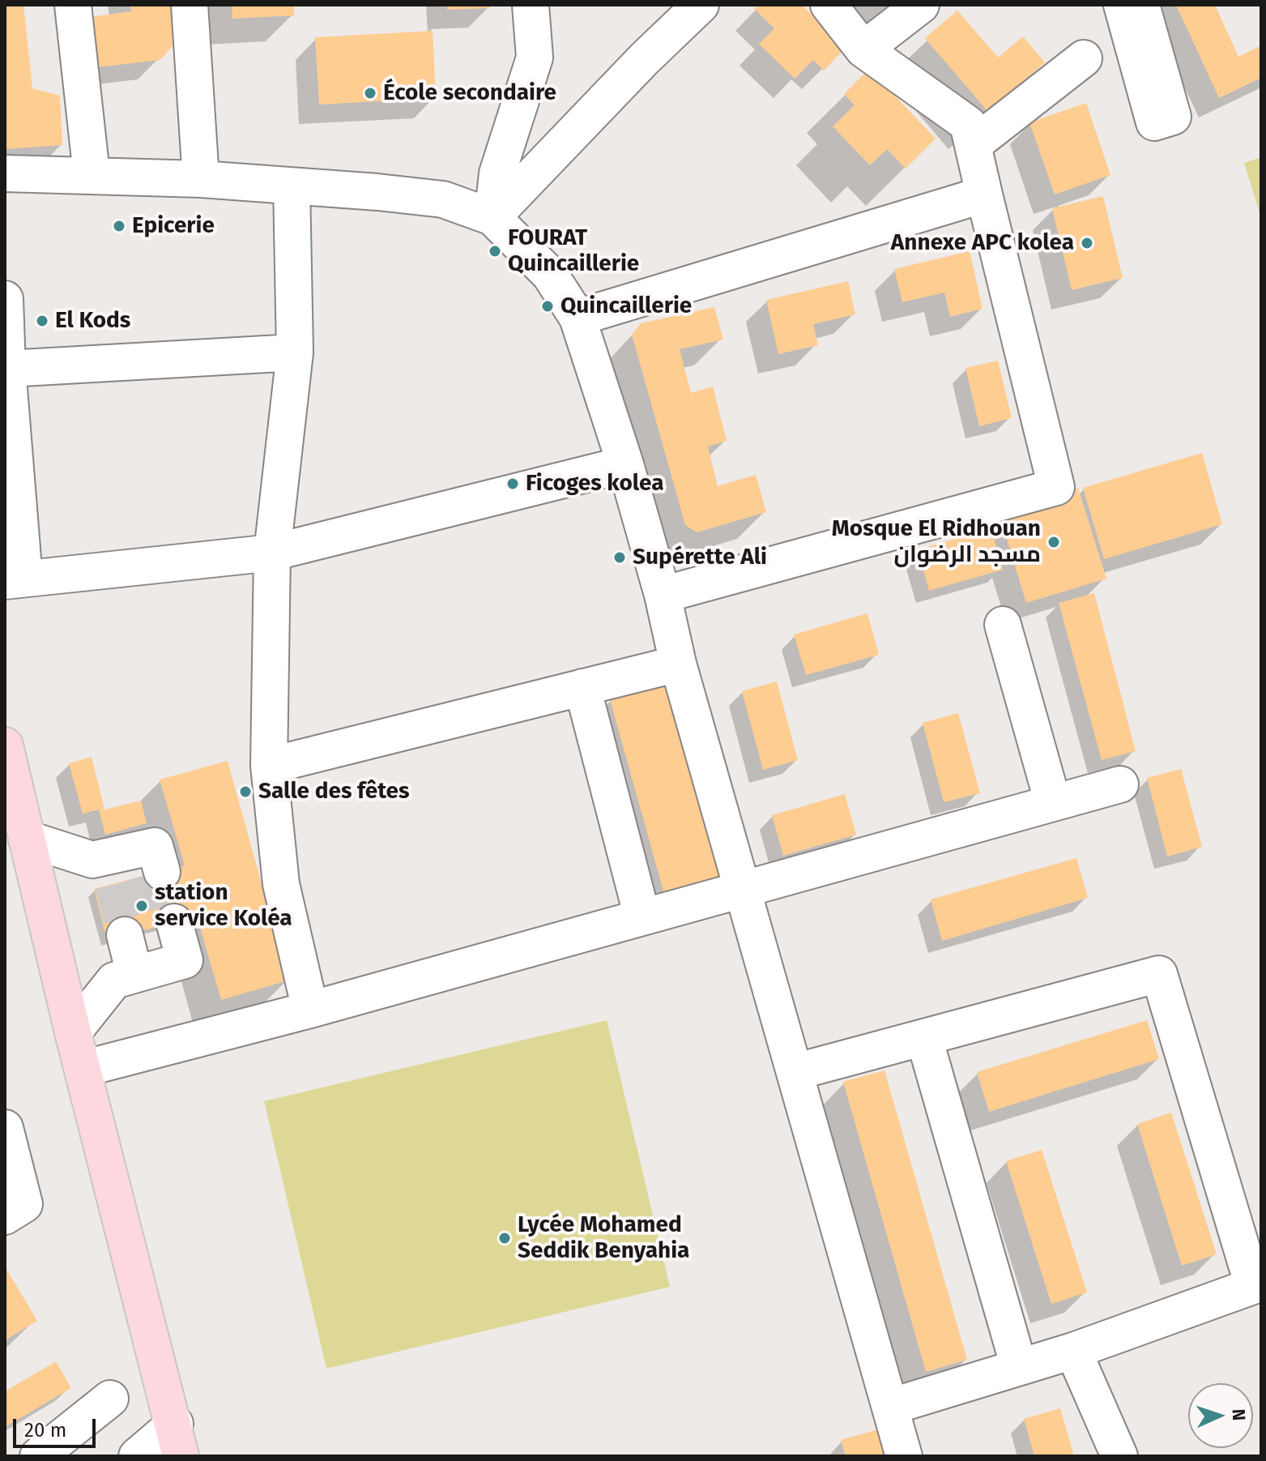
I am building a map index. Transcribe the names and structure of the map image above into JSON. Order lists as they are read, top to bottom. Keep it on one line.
{"places":["École secondaire","Epicerie","Annexe APC kolea","FOURAT Quincaillerie","Quincaillerie","El Kods","Ficoges kolea","Mosque El Ridhouan مسجد الرضوان","Supérette Ali","Salle des fêtes","station service Koléa","Lycée Mohamed Seddik Benyahia"],"scale_bar":"20 m","north":"right"}
